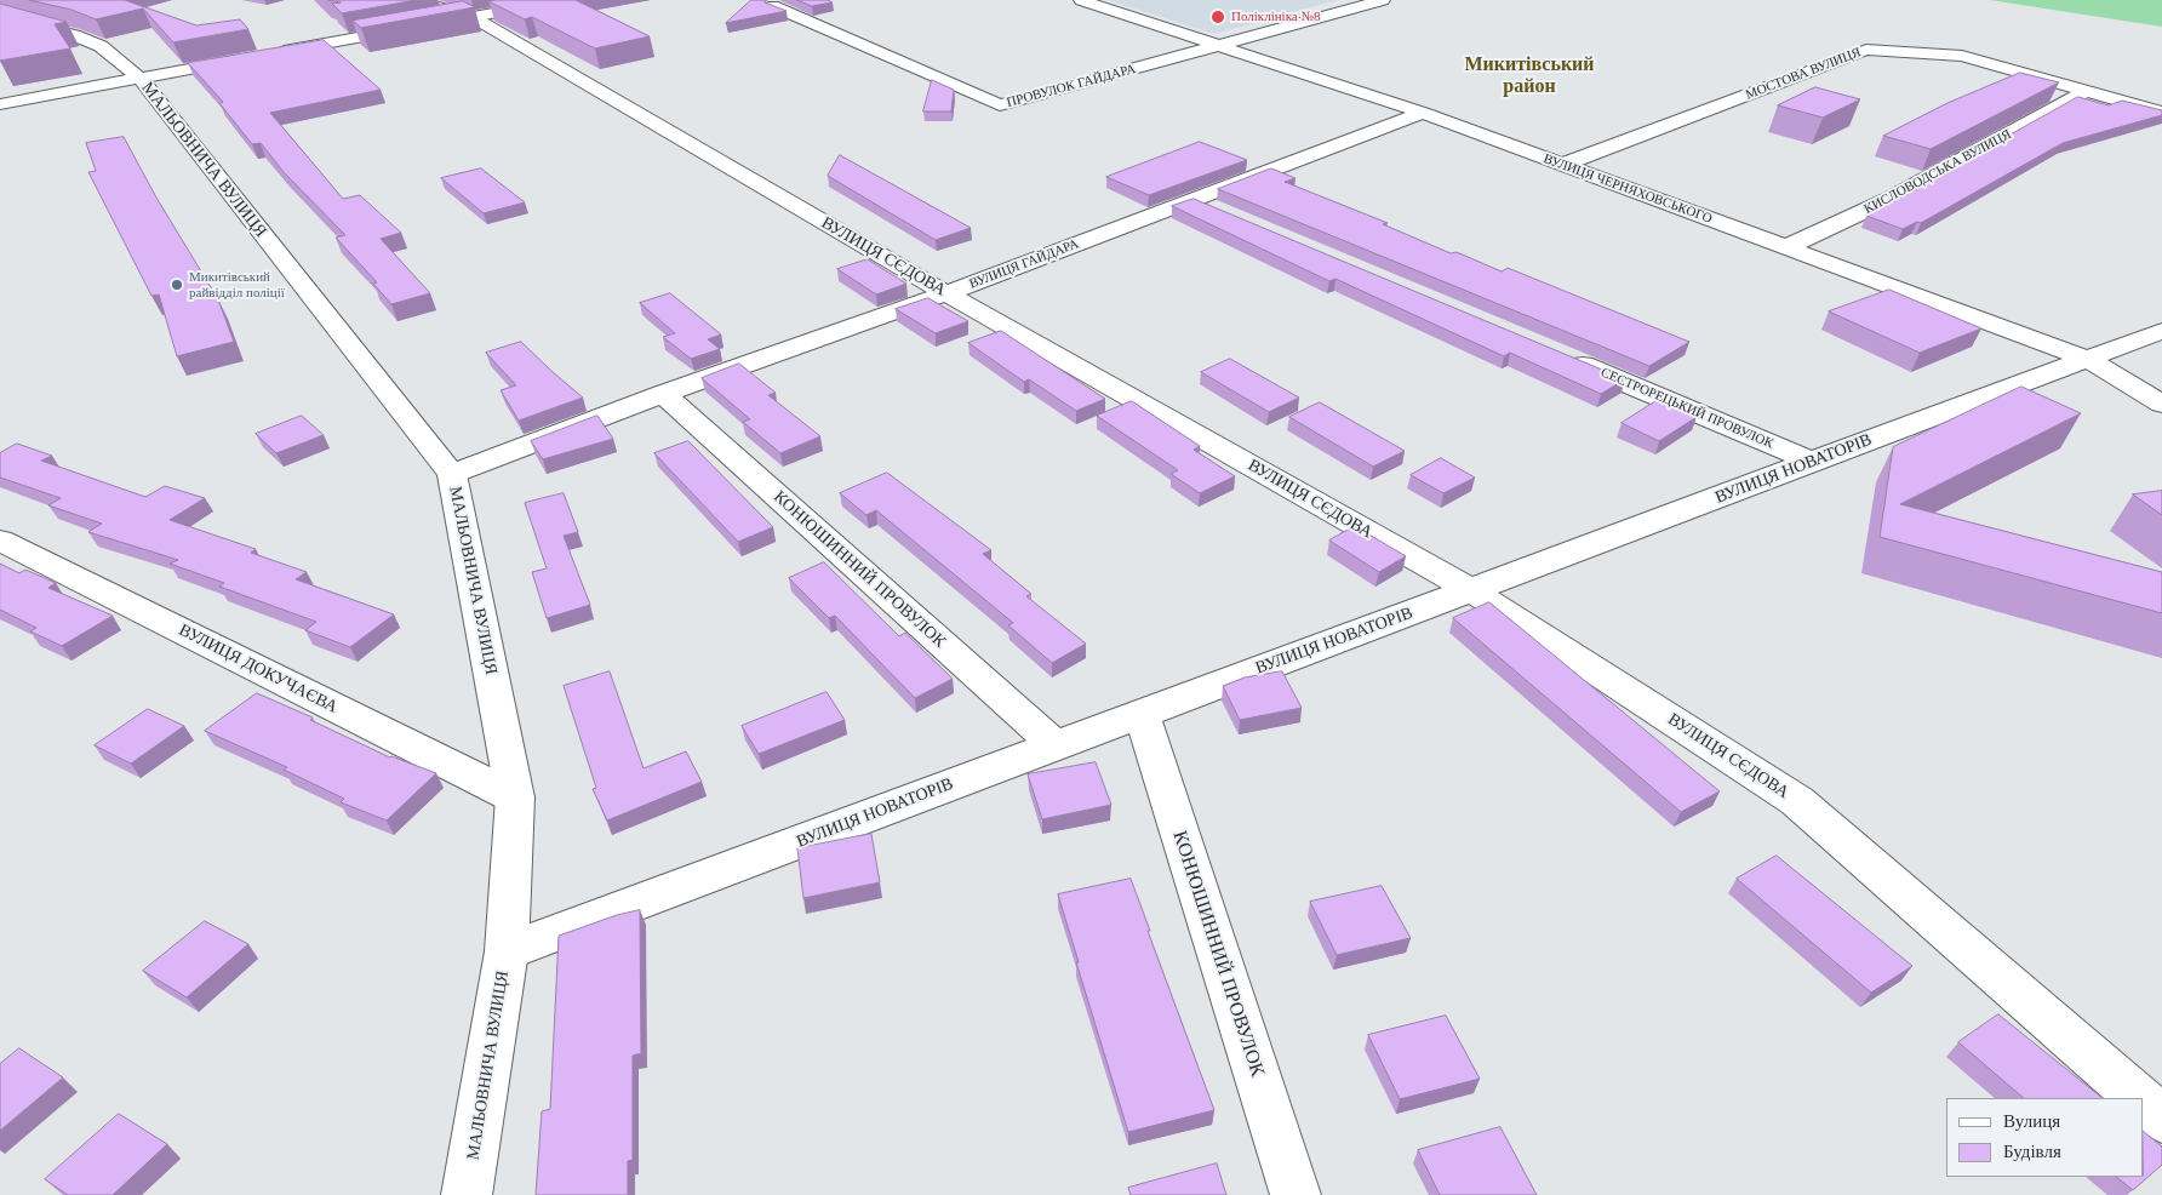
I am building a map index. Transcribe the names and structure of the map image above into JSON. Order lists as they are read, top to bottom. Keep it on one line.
{"streets":{"street":["МОСТОВА ВУЛИЦЯ","ПРОВУЛОК ГАЙДАРА","МАЛЬОВНИЧА ВУЛИЦЯ","КИСЛОВОДСЬКА ВУЛИЦЯ","ВУЛИЦЯ ЧЕРНЯХОВСЬКОГО","ВУЛИЦЯ СЄДОВА","ВУЛИЦЯ ГАЙДАРА","СЕСТРОРЕЦЬКИЙ ПРОВУЛОК","ВУЛИЦЯ НОВАТОРІВ","КОНЮШИННИЙ ПРОВУЛОК","ВУЛИЦЯ ДОКУЧАЄВА"]},"crossings":[["МОСТОВА ВУЛИЦЯ","КИСЛОВОДСЬКА ВУЛИЦЯ"],["МОСТОВА ВУЛИЦЯ","ВУЛИЦЯ ЧЕРНЯХОВСЬКОГО"],["ПРОВУЛОК ГАЙДАРА","ВУЛИЦЯ ЧЕРНЯХОВСЬКОГО"],["МАЛЬОВНИЧА ВУЛИЦЯ","ВУЛИЦЯ ГАЙДАРА"],["МАЛЬОВНИЧА ВУЛИЦЯ","ВУЛИЦЯ НОВАТОРІВ"],["МАЛЬОВНИЧА ВУЛИЦЯ","ВУЛИЦЯ ДОКУЧАЄВА"],["КИСЛОВОДСЬКА ВУЛИЦЯ","ВУЛИЦЯ ЧЕРНЯХОВСЬКОГО"],["ВУЛИЦЯ ЧЕРНЯХОВСЬКОГО","ВУЛИЦЯ ГАЙДАРА"],["ВУЛИЦЯ ЧЕРНЯХОВСЬКОГО","ВУЛИЦЯ НОВАТОРІВ"],["ВУЛИЦЯ СЄДОВА","ВУЛИЦЯ ГАЙДАРА"],["ВУЛИЦЯ СЄДОВА","ВУЛИЦЯ НОВАТОРІВ"],["ВУЛИЦЯ ГАЙДАРА","КОНЮШИННИЙ ПРОВУЛОК"],["СЕСТРОРЕЦЬКИЙ ПРОВУЛОК","ВУЛИЦЯ НОВАТОРІВ"],["ВУЛИЦЯ НОВАТОРІВ","КОНЮШИННИЙ ПРОВУЛОК"]],"districts":["Микитівський район"],"places":["Поліклініка №8","Микитівський райвідділ поліції"],"legend":["Вулиця","Будівля"]}
